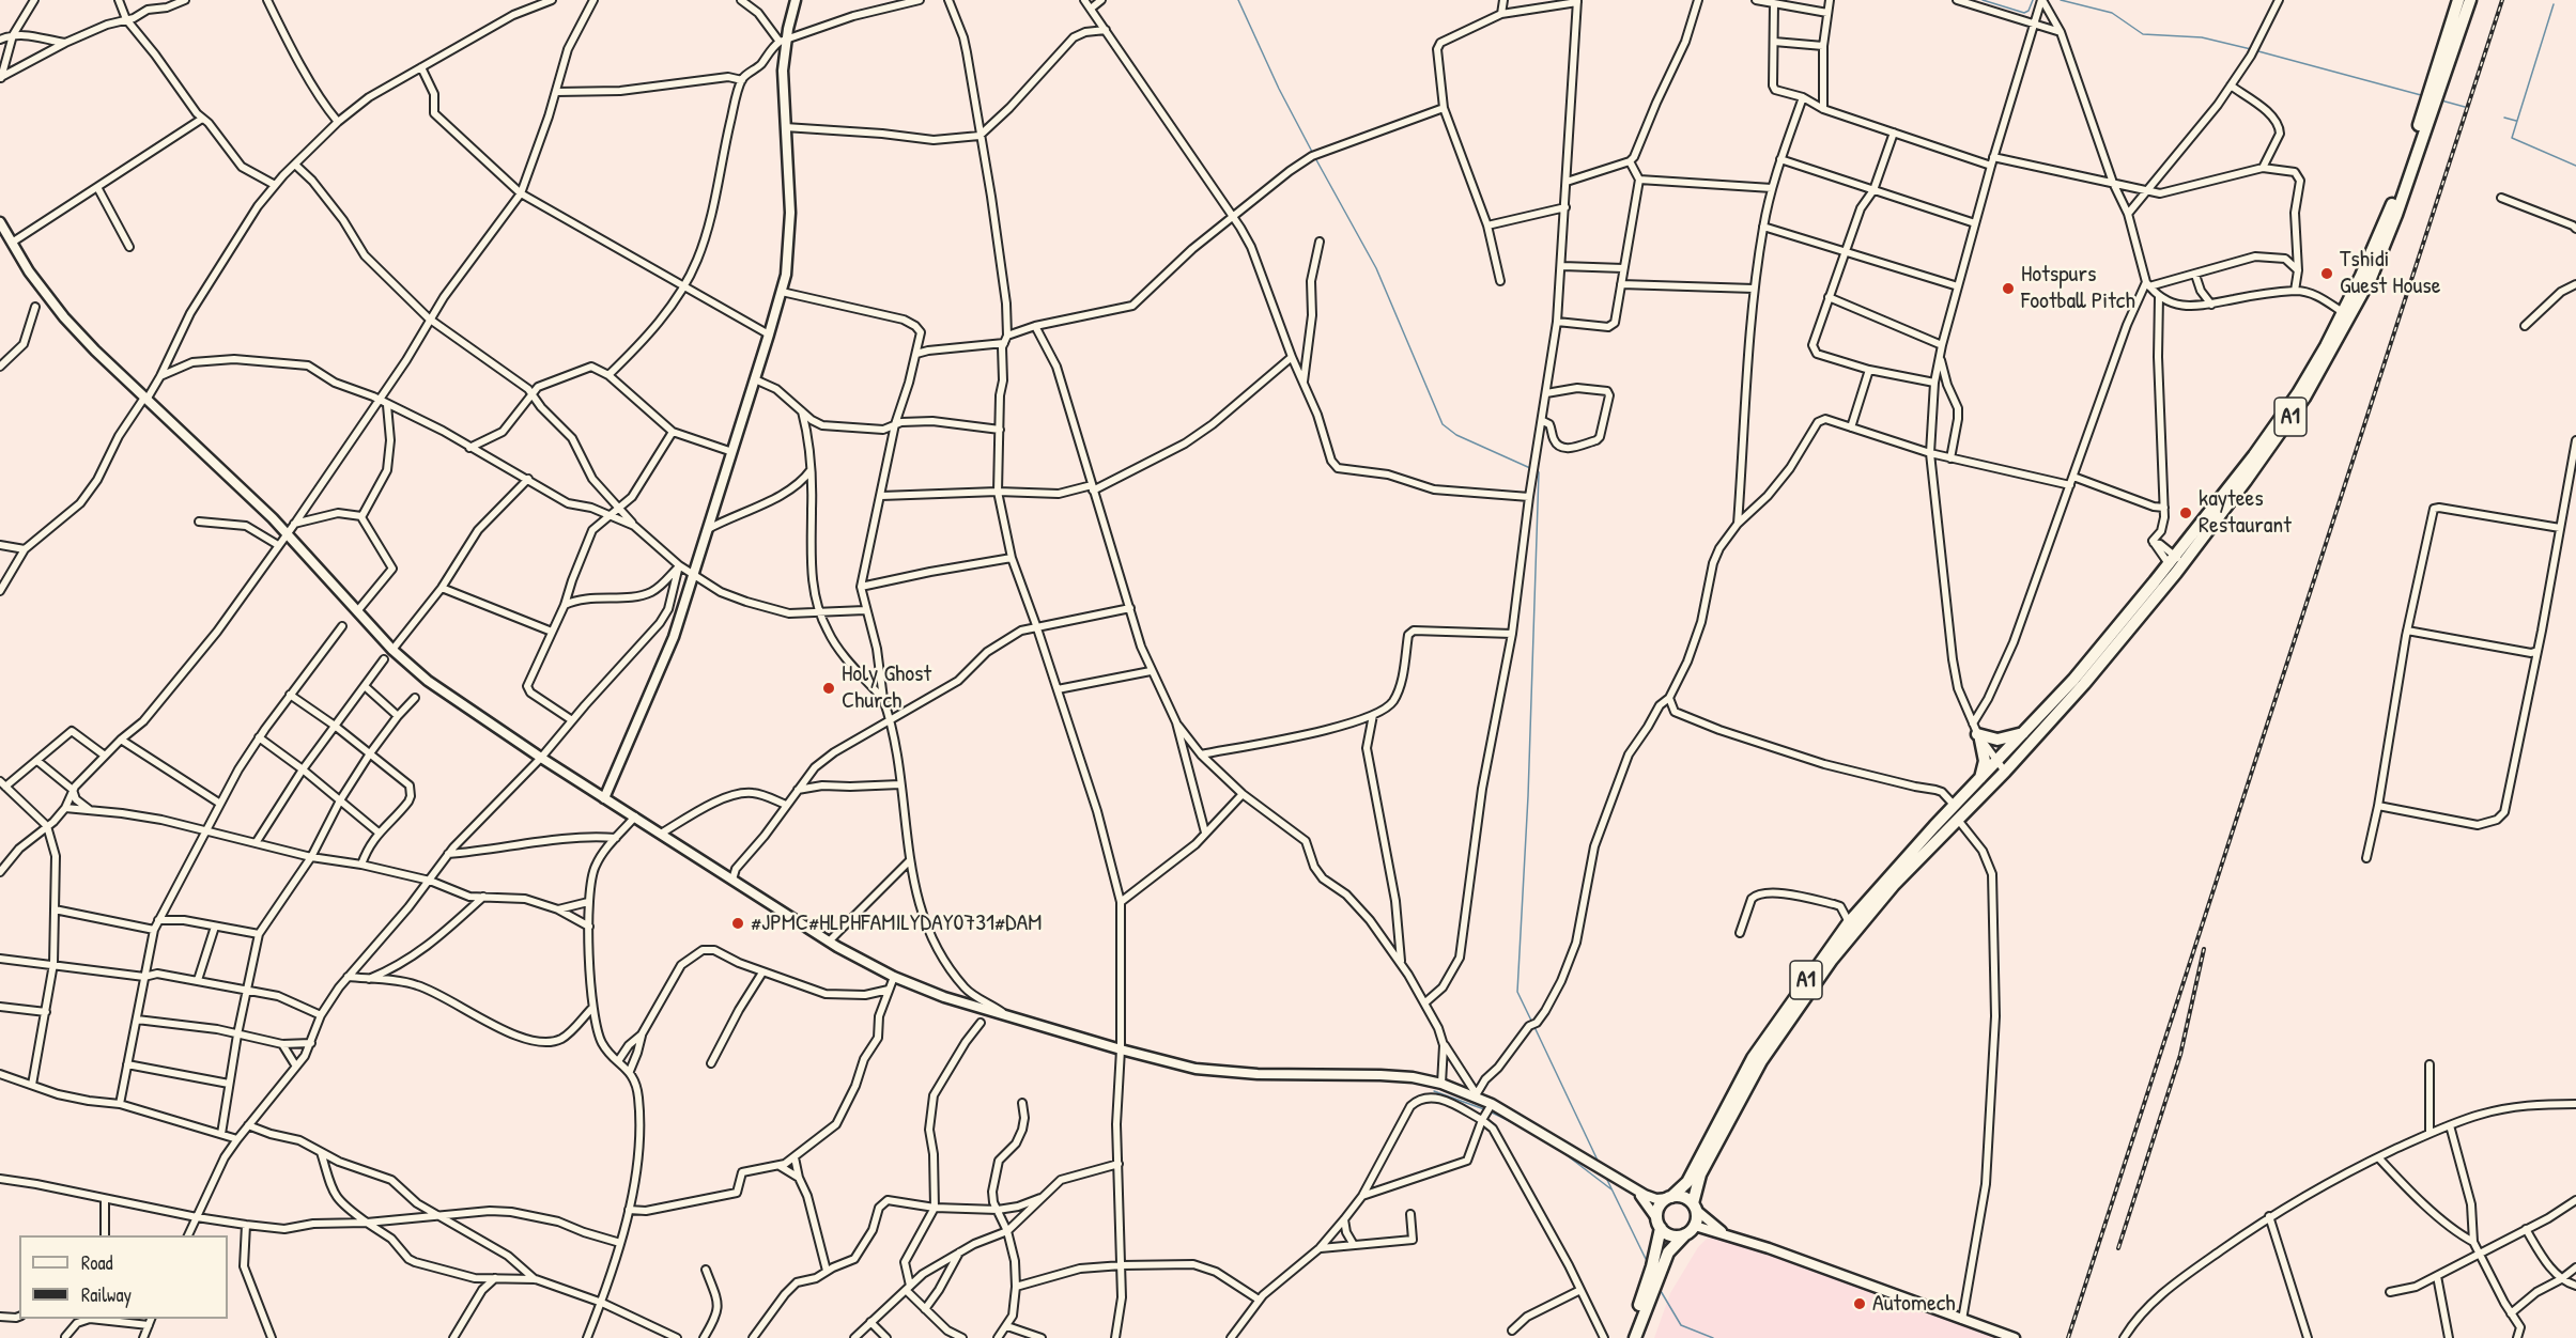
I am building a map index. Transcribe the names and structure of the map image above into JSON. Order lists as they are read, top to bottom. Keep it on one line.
{"streets":{"highway":["A1"]},"places":["Tshidi Guest House","Hotspurs Football Pitch","kaytees Restaurant","Holy Ghost Church","#JPMC#HLPHFAMILYDAY0731#DAM","Automech"],"legend":["Road","Railway"]}
